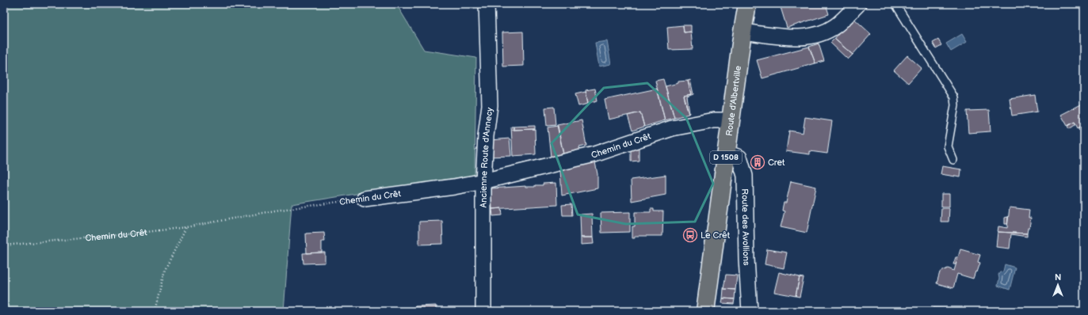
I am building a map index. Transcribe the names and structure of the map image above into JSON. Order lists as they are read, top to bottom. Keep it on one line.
{"streets":{"main road":["Route d'Albertville","D 1508"],"street":["Chemin du Crêt","Ancienne Route d'Annecy","Route des Avollions"]},"crossings":[["Route d'Albertville","Chemin du Crêt"],["Route d'Albertville","Route des Avollions"],["Chemin du Crêt","Ancienne Route d'Annecy"]],"places":{"building":["Cret"],"bus stop":["Le Crêt"]},"north":"top"}
